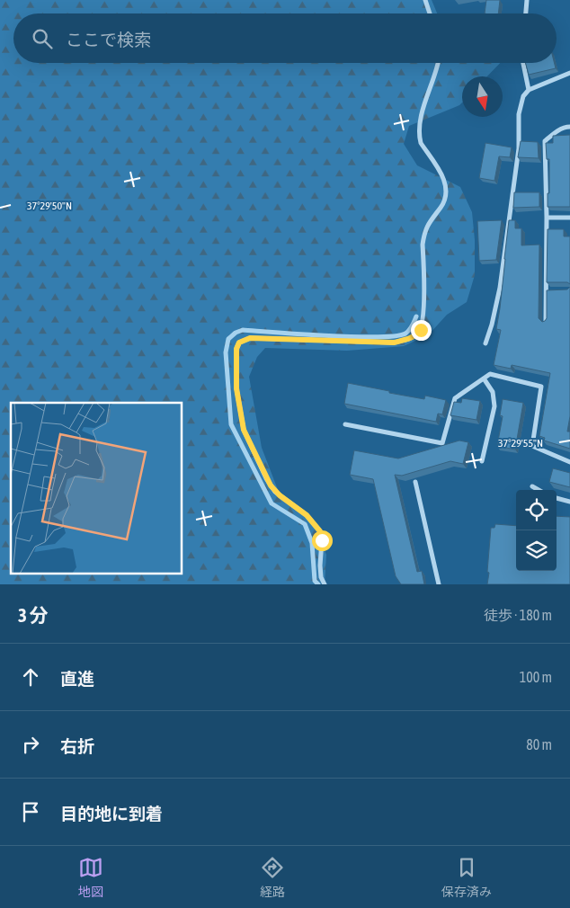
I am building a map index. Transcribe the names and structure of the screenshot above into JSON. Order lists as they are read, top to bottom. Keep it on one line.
{"north":"bottom","page":{"search":"ここで検索","heading":["3 分","徒歩 · 180 m"],"list":[["直進","100 m"],["右折","80 m"],"目的地に到着"],"nav":["地図","経路","保存済み"]},"coordinates":["37°29'50\"N","37°29'55\"N"]}
